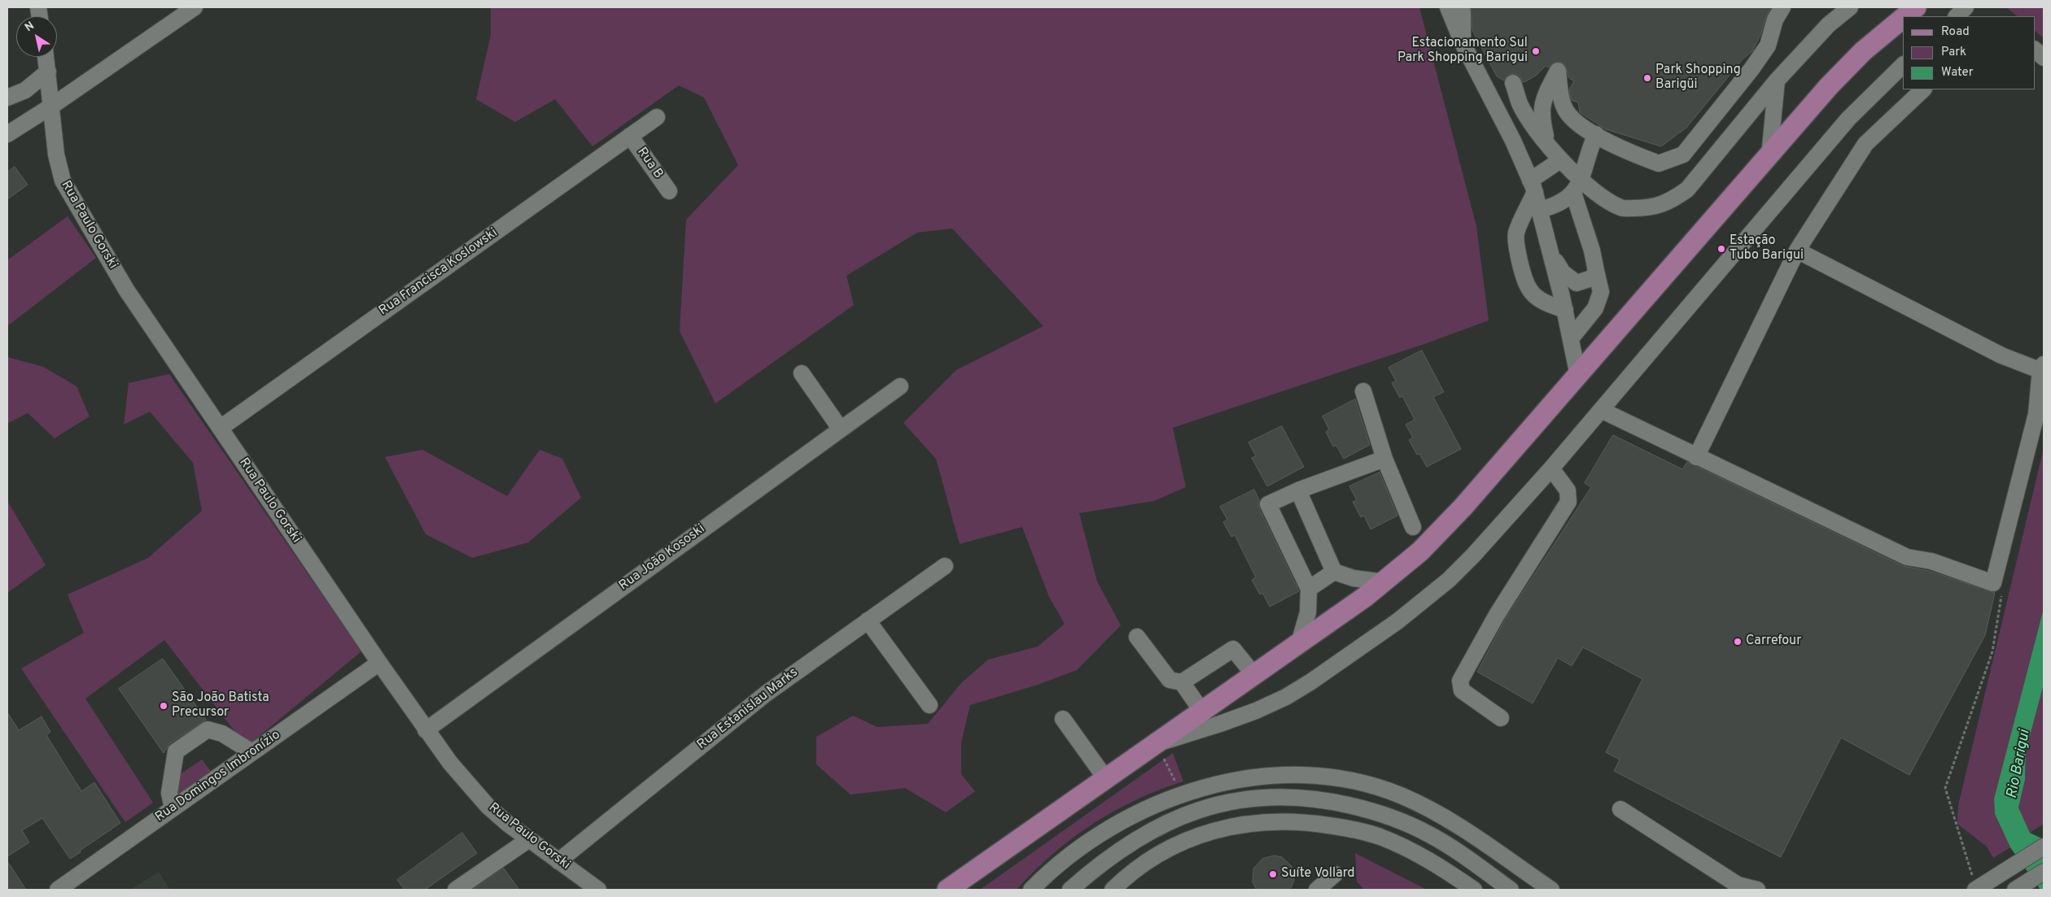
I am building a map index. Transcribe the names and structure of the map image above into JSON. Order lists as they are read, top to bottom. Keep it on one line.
{"streets":{"street":["Rua B","Rua Paulo Gorski","Rua Francisca Koslowski","Rua João Kososki","Rua Estanislau Marks","Rua Domingos Imbronízio"]},"crossings":[["Rua B","Rua Francisca Koslowski"],["Rua Paulo Gorski","Rua Francisca Koslowski"],["Rua Paulo Gorski","Rua João Kososki"],["Rua Paulo Gorski","Rua Estanislau Marks"],["Rua Paulo Gorski","Rua Domingos Imbronízio"]],"water":["Rio Barigui"],"places":["Estacionamento Sul Park Shopping Barigui","Park Shopping Barigüi","Estação Tubo Barigui","Carrefour","São João Batista Precursor","Suíte Vollard"],"legend":["Road","Park","Water"],"north":"top left"}
